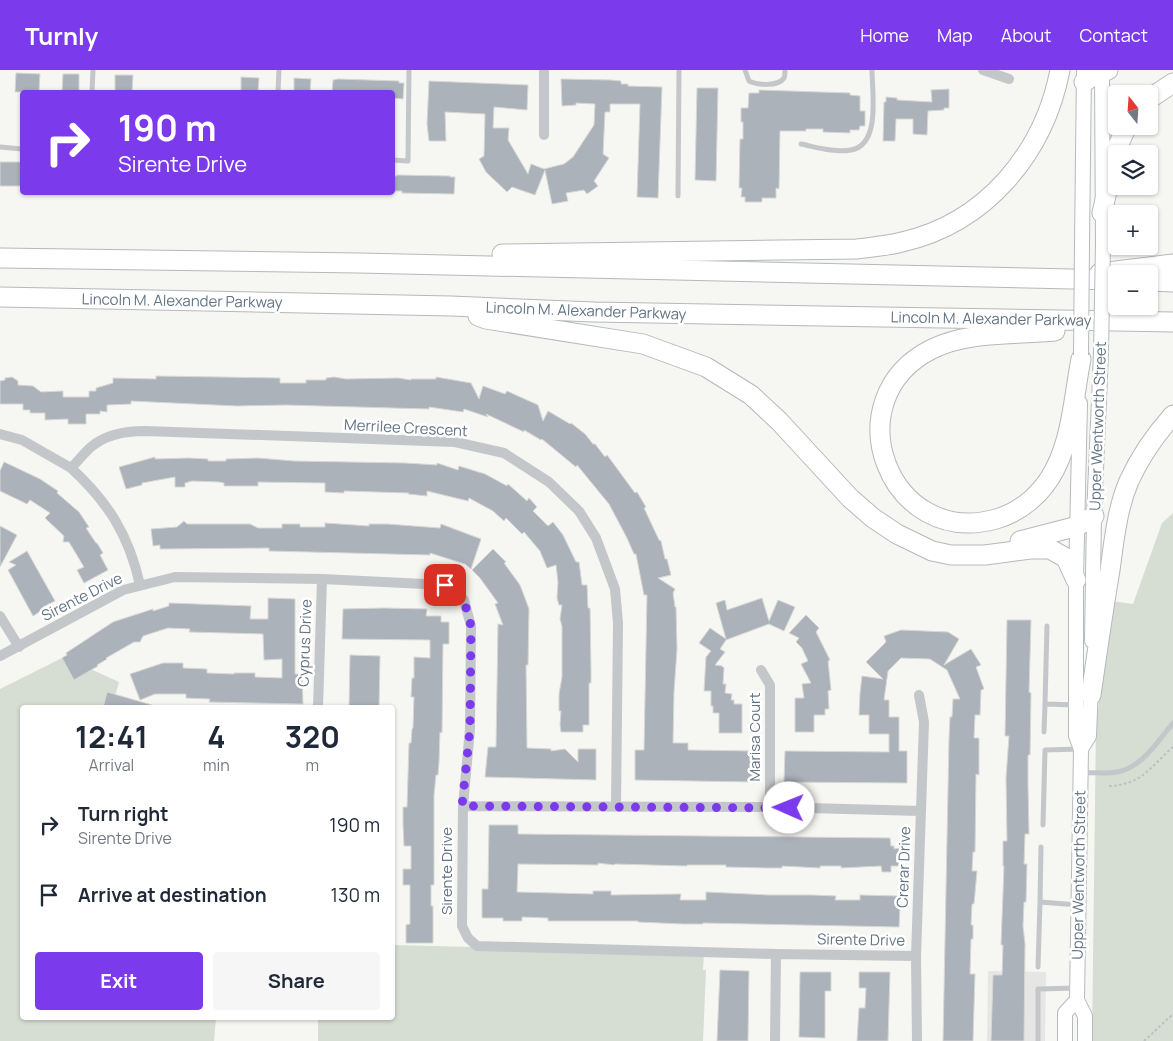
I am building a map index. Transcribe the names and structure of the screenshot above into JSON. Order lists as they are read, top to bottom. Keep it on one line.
{"streets":{"highway":["Lincoln M. Alexander Parkway"],"main road":["Upper Wentworth Street"],"street":["Merrilee Crescent","Sirente Drive","Cyprus Drive","Marisa Court","Crerar Drive"]},"crossings":[["Sirente Drive","Cyprus Drive"],["Sirente Drive","Crerar Drive"]],"north":"top","page":{"header":"Turnly","nav":["Home","Map","About","Contact"],"map_buttons":["+","−"],"turn":["190 m","Sirente Drive"],"eta":["12:41","Arrival","4","min","320","m"],"list":[{"name":"Turn right","note":"Sirente Drive","value":"190 m"},{"name":"Arrive at destination","value":"130 m"}],"buttons":["Exit","Share"]}}
